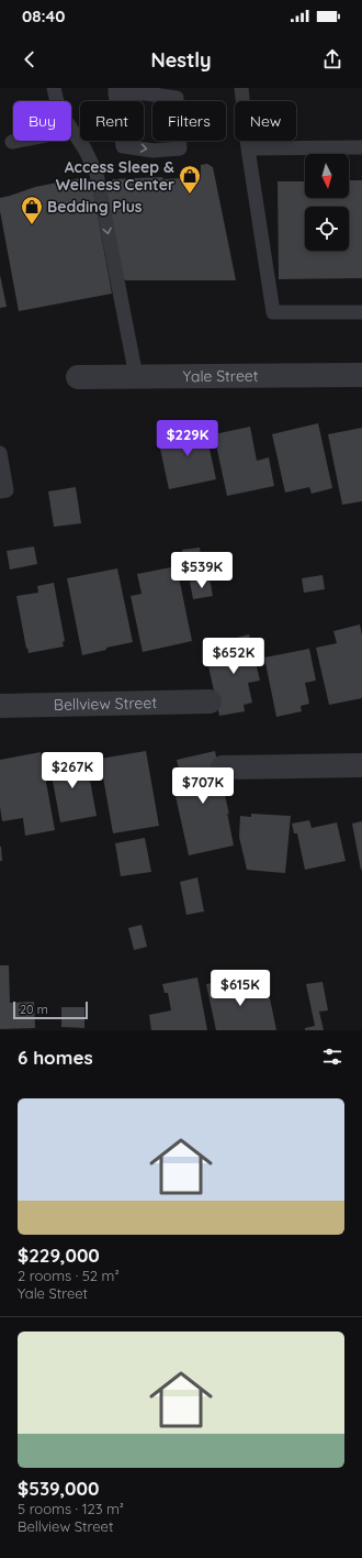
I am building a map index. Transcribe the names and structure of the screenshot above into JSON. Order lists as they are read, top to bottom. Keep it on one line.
{"streets":{"street":["Yale Street","Bellview Street"]},"places":{"shop":["Access Sleep & Wellness Center","Bedding Plus"]},"scale_bar":"20 m","north":"bottom","page":{"status":"08:40","header":"Nestly","chip":["Buy","Rent","Filters","New"],"price":["$229K","$539K","$652K","$267K","$707K","$615K"],"scale":"20 m","heading":"6 homes","list":[{"name":"$229,000","note":"2 rooms · 52 m² · Yale Street"},{"name":"$539,000","note":"5 rooms · 123 m² · Bellview Street"}]}}
